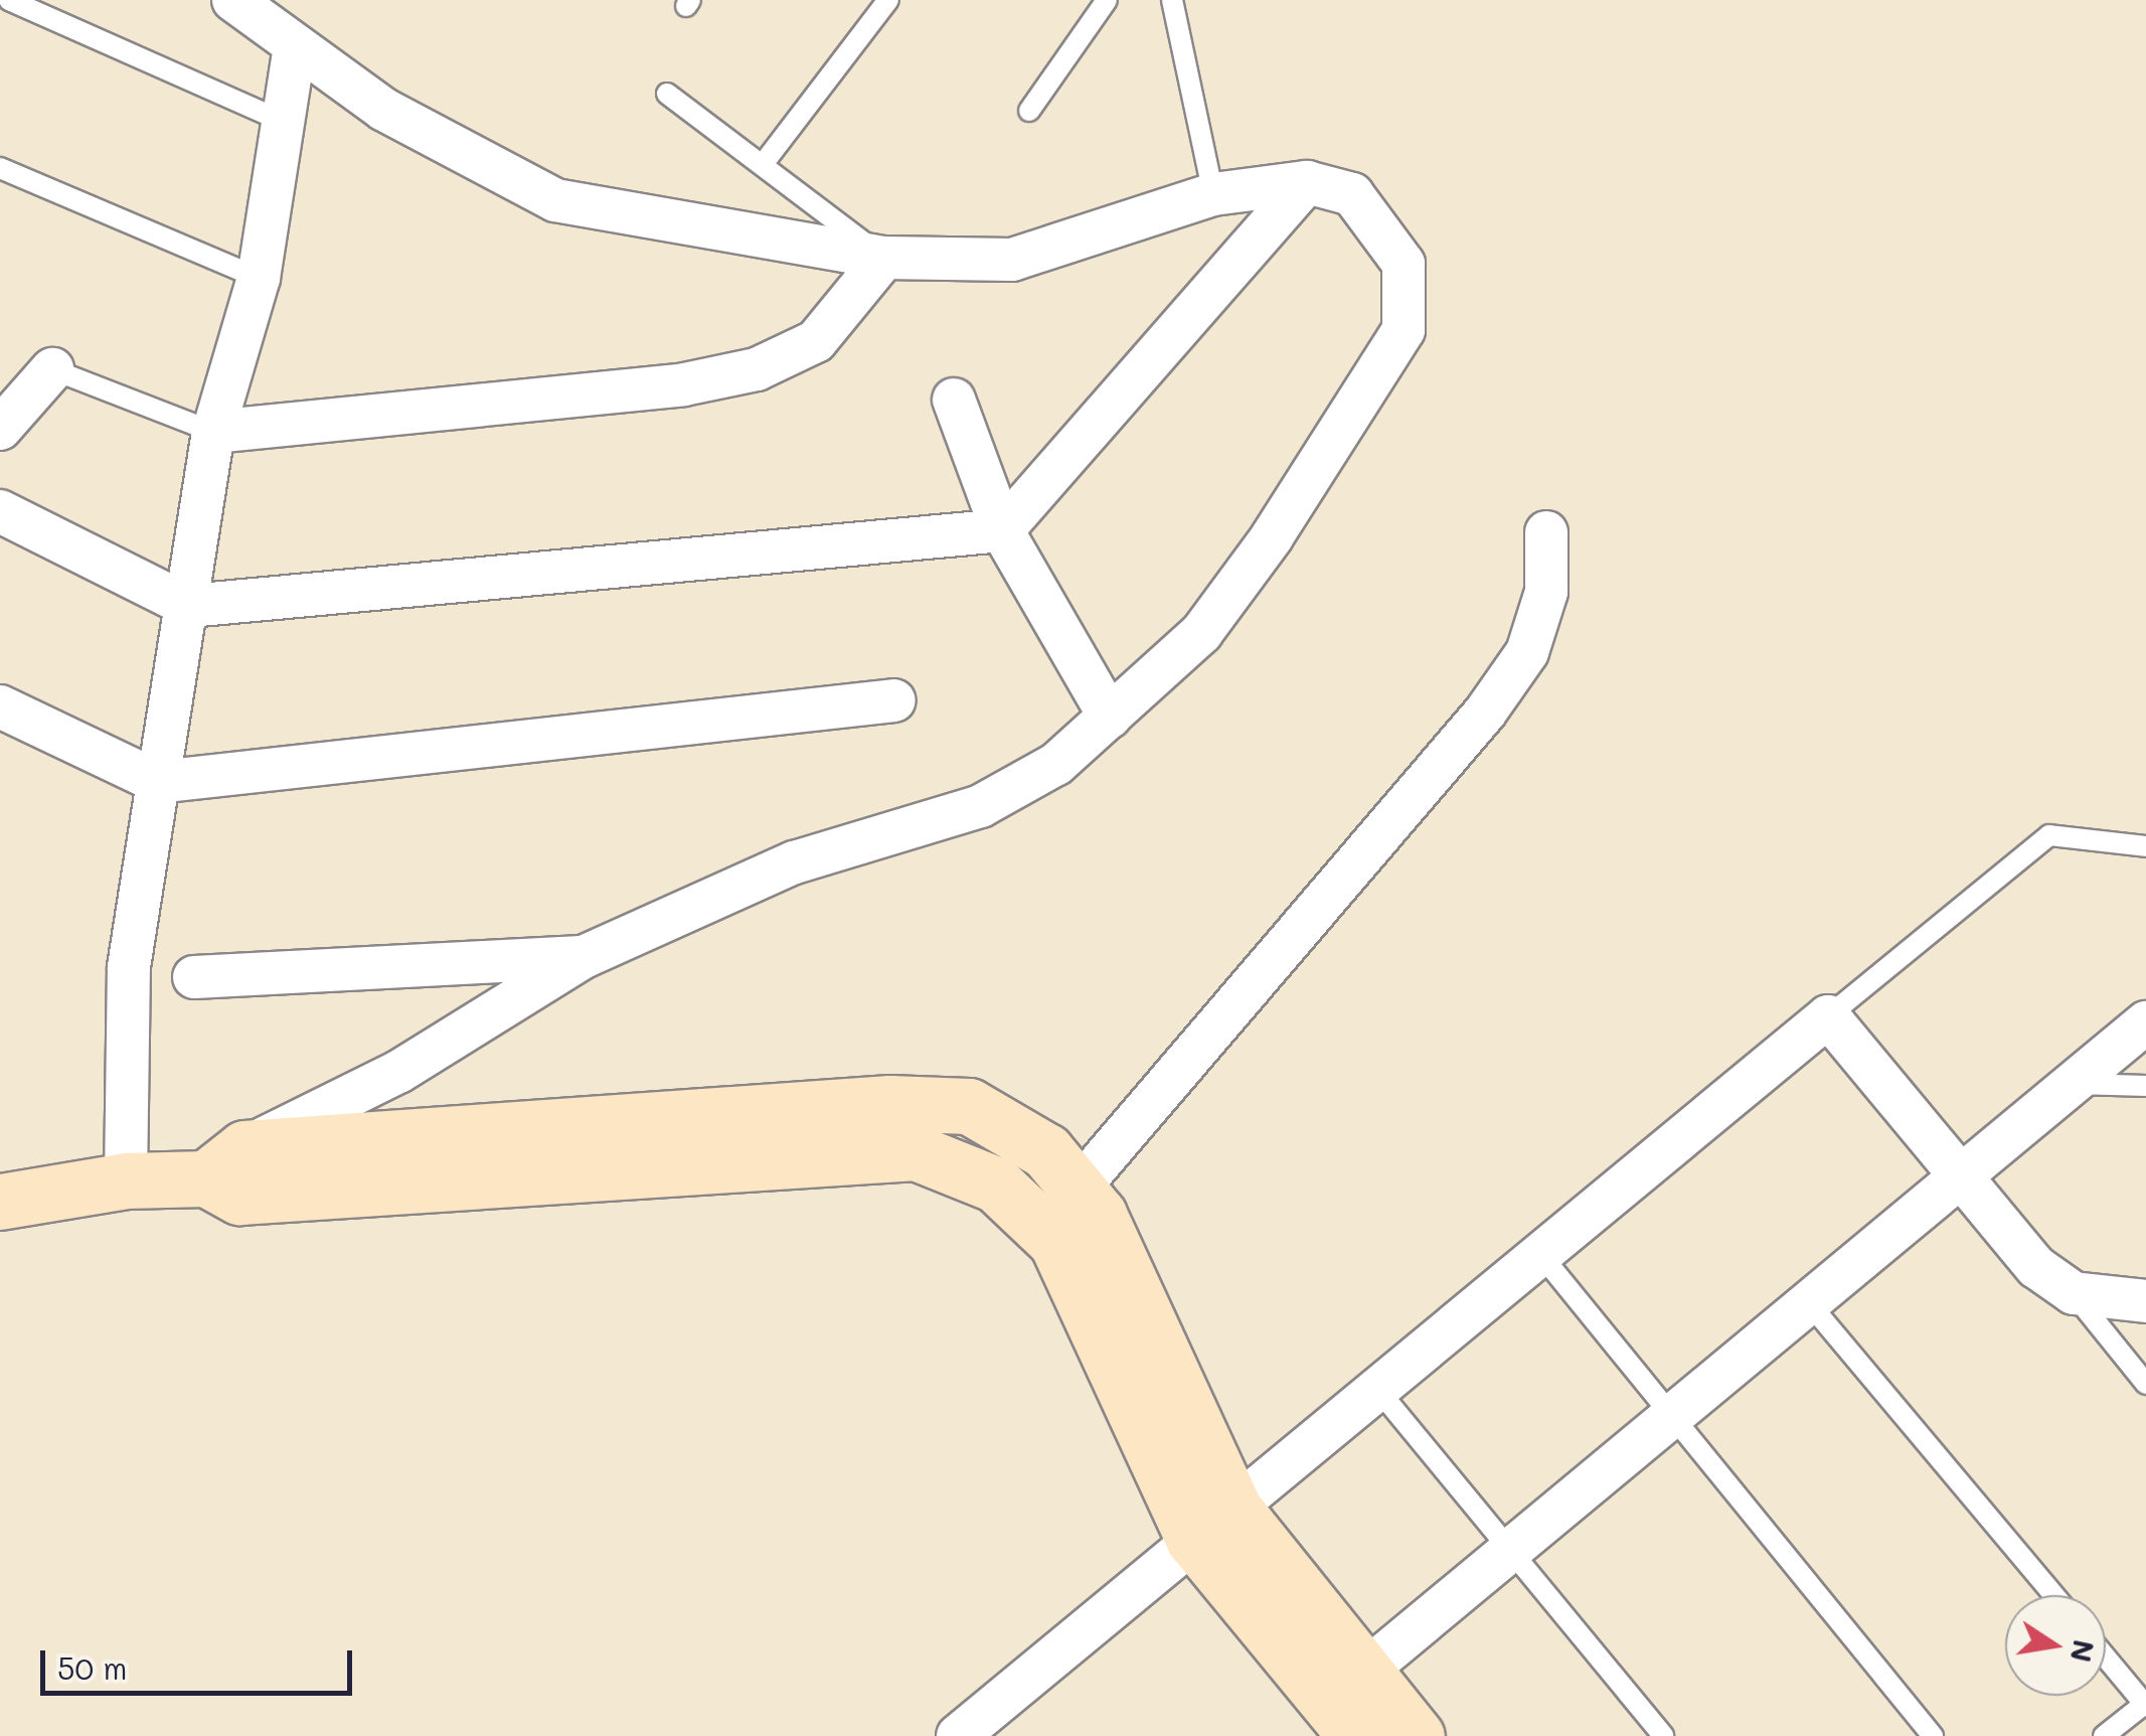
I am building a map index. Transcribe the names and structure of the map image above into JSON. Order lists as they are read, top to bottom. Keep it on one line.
{"scale_bar":"50 m","north":"right"}
